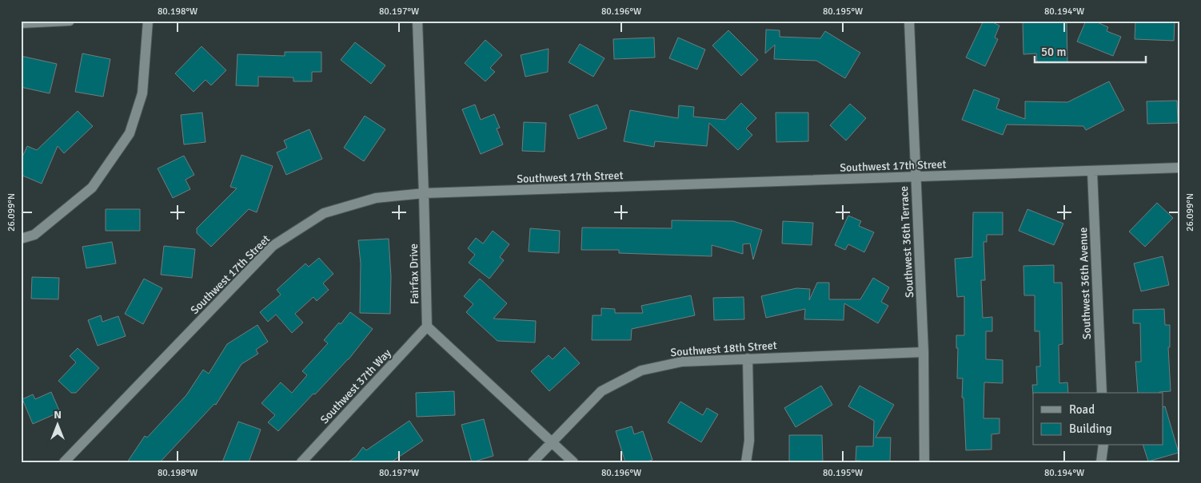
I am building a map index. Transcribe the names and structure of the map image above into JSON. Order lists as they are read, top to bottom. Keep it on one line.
{"streets":{"street":["Southwest 17th Street","Southwest 36th Terrace","Fairfax Drive","Southwest 36th Avenue","Southwest 18th Street","Southwest 37th Way"]},"crossings":[["Southwest 17th Street","Southwest 36th Terrace"],["Southwest 17th Street","Fairfax Drive"],["Southwest 17th Street","Southwest 36th Avenue"],["Southwest 36th Terrace","Southwest 18th Street"],["Fairfax Drive","Southwest 37th Way"]],"legend":["Road","Building"],"scale_bar":"50 m","north":"top","coordinates":["80.198°W","80.197°W","80.196°W","80.195°W","80.194°W","26.099°N"]}
